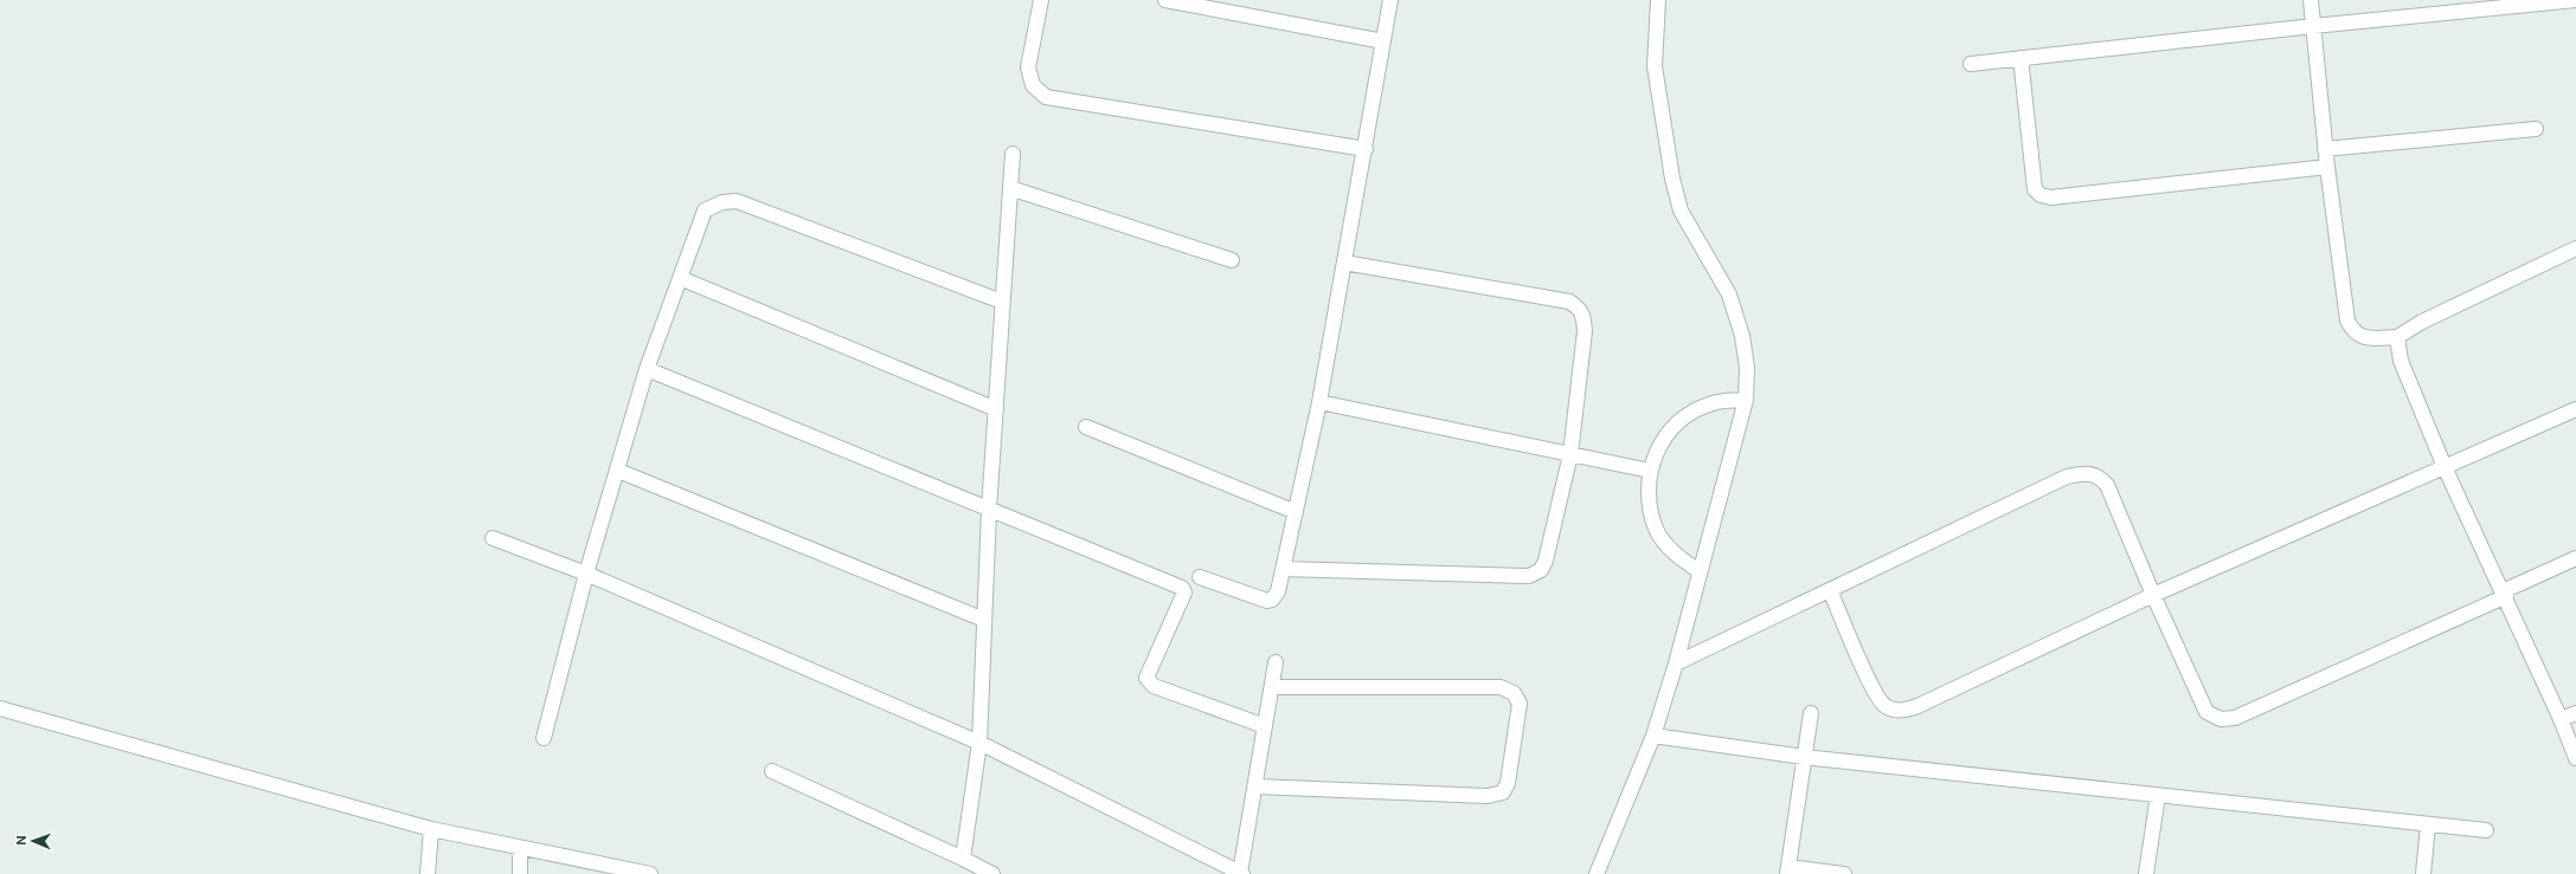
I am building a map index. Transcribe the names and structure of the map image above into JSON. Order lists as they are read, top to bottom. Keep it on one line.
{"north":"left"}
